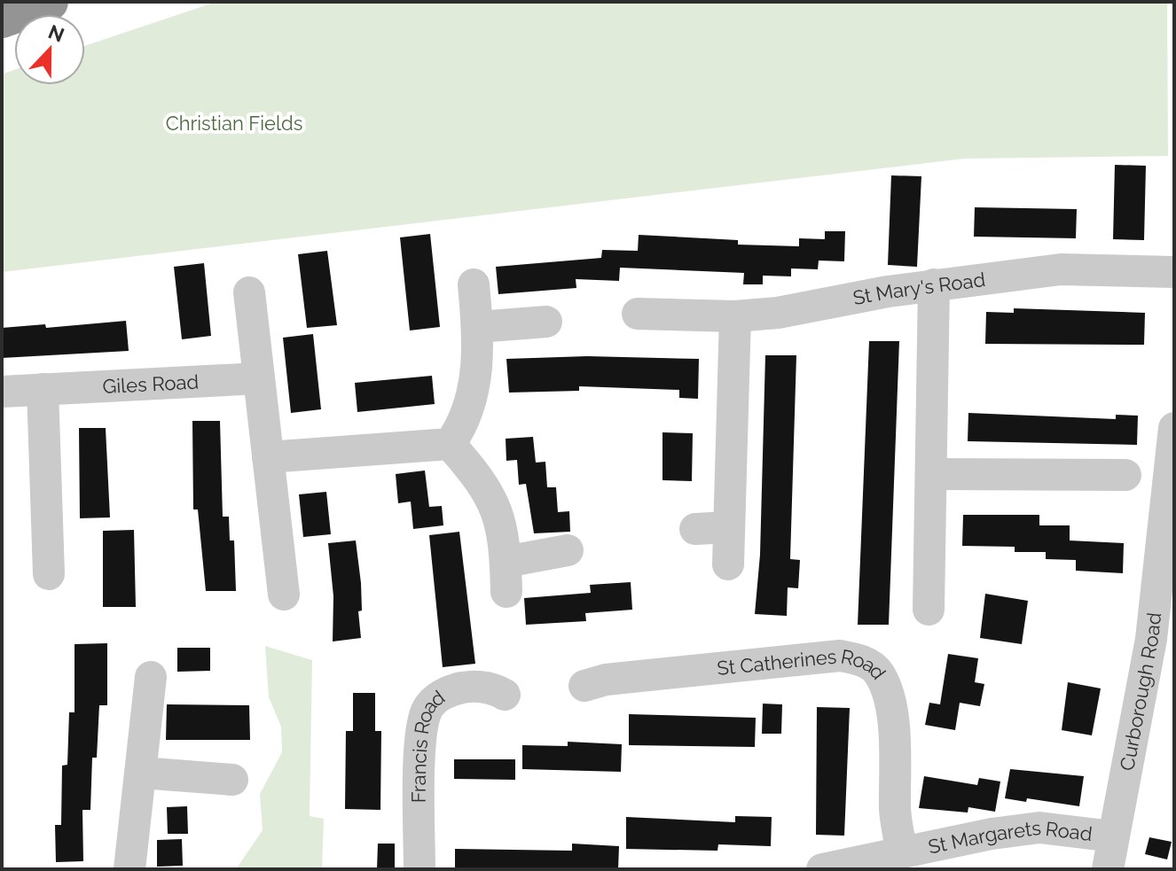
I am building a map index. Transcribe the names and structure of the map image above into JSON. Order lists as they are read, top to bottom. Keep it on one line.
{"streets":{"street":["St Mary's Road","Giles Road","St Catherines Road","Curborough Road","Francis Road","St Margarets Road"]},"crossings":[["St Catherines Road","St Margarets Road"],["Curborough Road","St Margarets Road"]],"parks":["Christian Fields"],"north":"top"}
